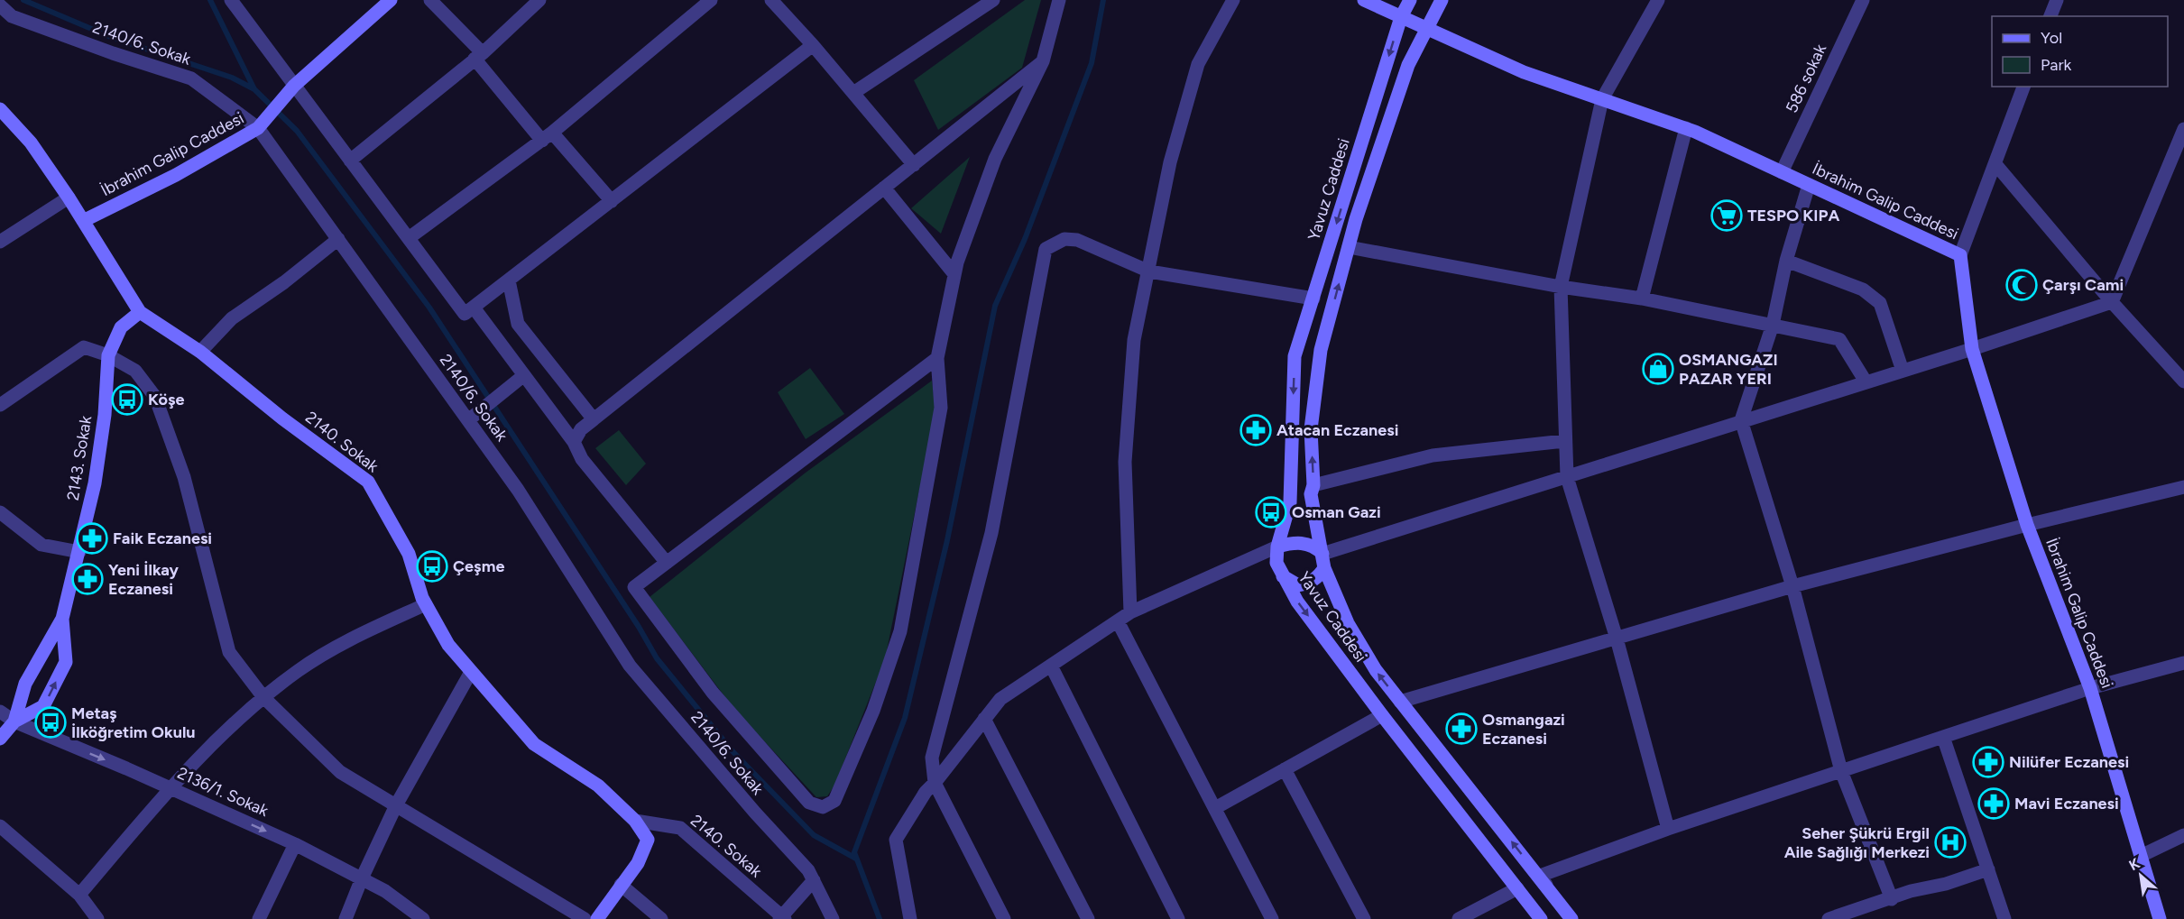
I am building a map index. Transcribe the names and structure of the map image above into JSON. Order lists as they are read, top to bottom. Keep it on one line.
{"streets":{"main road":["İbrahim Galip Caddesi","Yavuz Caddesi","2140. Sokak","2143. Sokak"],"street":["2140/6. Sokak","586 sokak","2136/1. Sokak"]},"crossings":[["2140/6. Sokak","İbrahim Galip Caddesi"],["586 sokak","İbrahim Galip Caddesi"],["İbrahim Galip Caddesi","Yavuz Caddesi"],["İbrahim Galip Caddesi","2140. Sokak"],["2140. Sokak","2143. Sokak"],["2143. Sokak","2136/1. Sokak"]],"places":{"supermarket":["TESPO KIPA"],"mosque":["Çarşı Cami"],"shop":["OSMANGAZI PAZAR YERI"],"bus stop":["Köşe","Osman Gazi","Çeşme","Metaş İlköğretim Okulu"],"pharmacy":["Atacan Eczanesi","Faik Eczanesi","Yeni İlkay Eczanesi","Osmangazi Eczanesi","Nilüfer Eczanesi","Mavi Eczanesi"],"hospital":["Seher Şükrü Ergil Aile Sağlığı Merkezi"]},"legend":["Yol","Park"],"north":"top left"}
